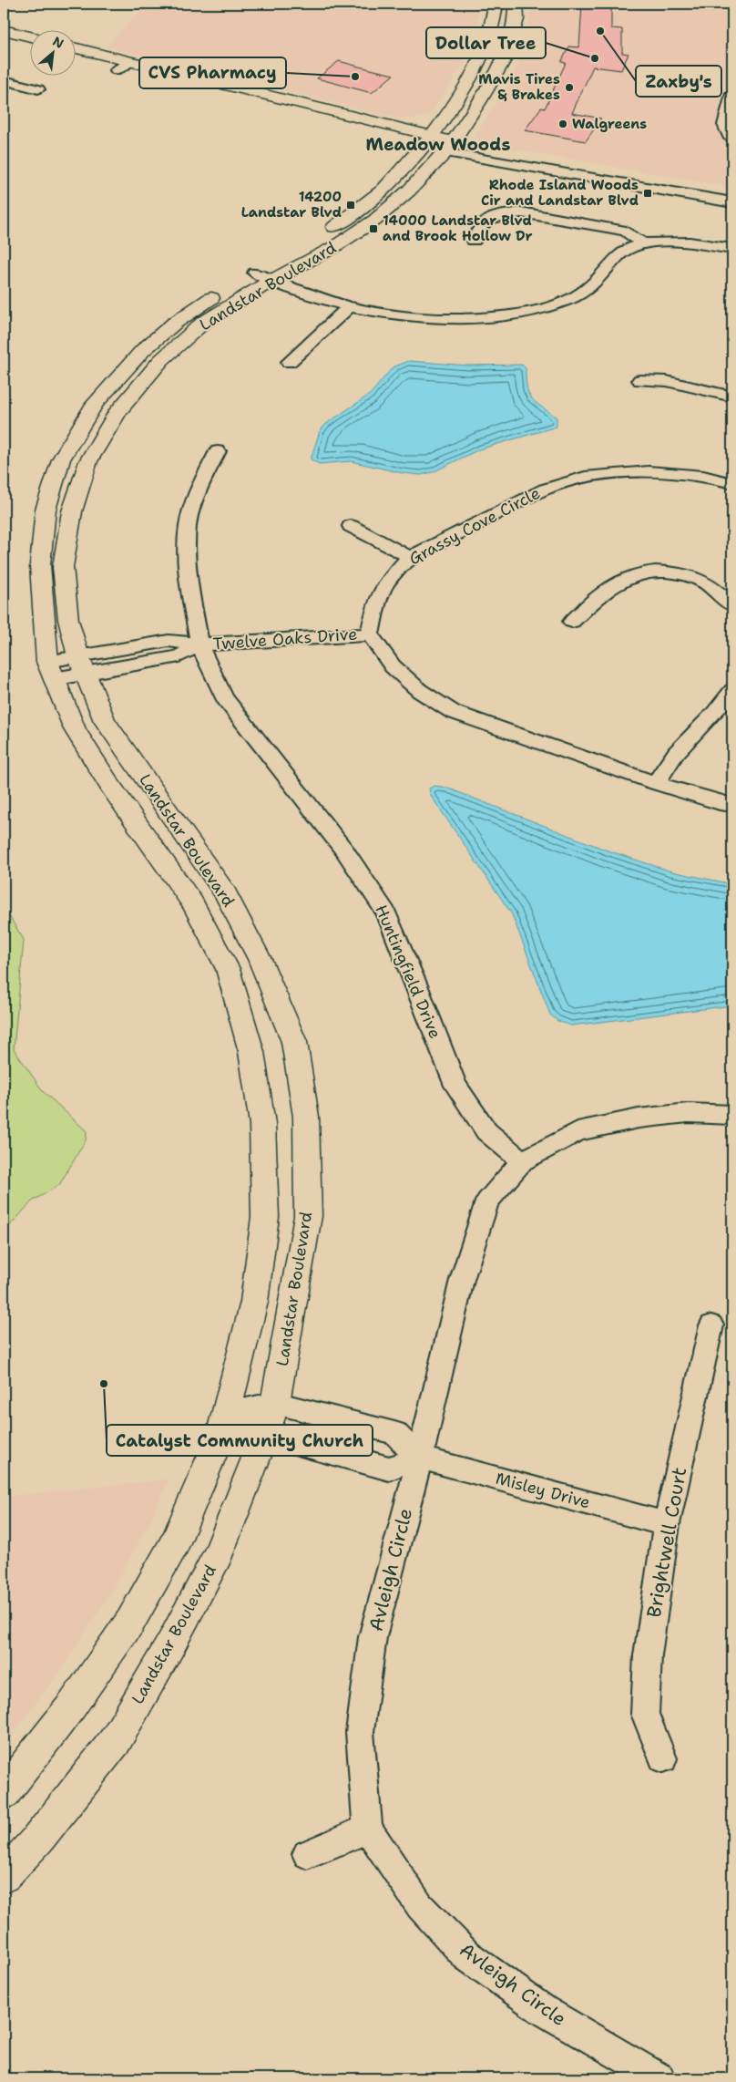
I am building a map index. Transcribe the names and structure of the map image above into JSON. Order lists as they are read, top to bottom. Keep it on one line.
{"streets":{"main road":["Landstar Boulevard"],"street":["Grassy Cove Circle","Twelve Oaks Drive","Huntingfield Drive","Misley Drive","Brightwell Court","Avleigh Circle"]},"crossings":[["Landstar Boulevard","Twelve Oaks Drive"],["Landstar Boulevard","Misley Drive"],["Grassy Cove Circle","Twelve Oaks Drive"],["Twelve Oaks Drive","Huntingfield Drive"],["Huntingfield Drive","Avleigh Circle"],["Misley Drive","Brightwell Court"],["Misley Drive","Avleigh Circle"]],"districts":["Meadow Woods"],"places":{"other":["Zaxby's","Dollar Tree","CVS Pharmacy","Mavis Tires & Brakes","Walgreens","Catalyst Community Church"],"transit":["Rhode Island Woods Cir and Landstar Blvd","14200 Landstar Blvd","14000 Landstar Blvd and Brook Hollow Dr"]},"north":"top right"}
